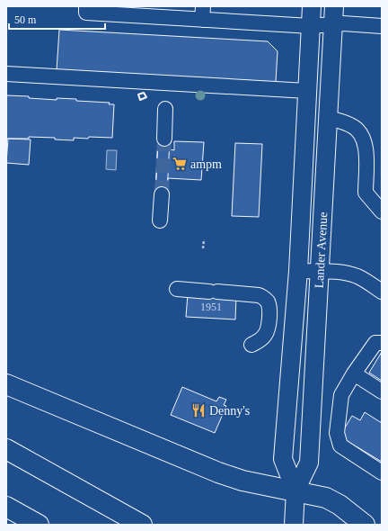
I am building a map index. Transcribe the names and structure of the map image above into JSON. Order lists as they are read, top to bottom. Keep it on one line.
{"streets":{"main road":["Lander Avenue"]},"places":{"supermarket":["ampm"],"restaurant":["Denny's"]},"house_numbers":["1951"],"scale_bar":"50 m"}
